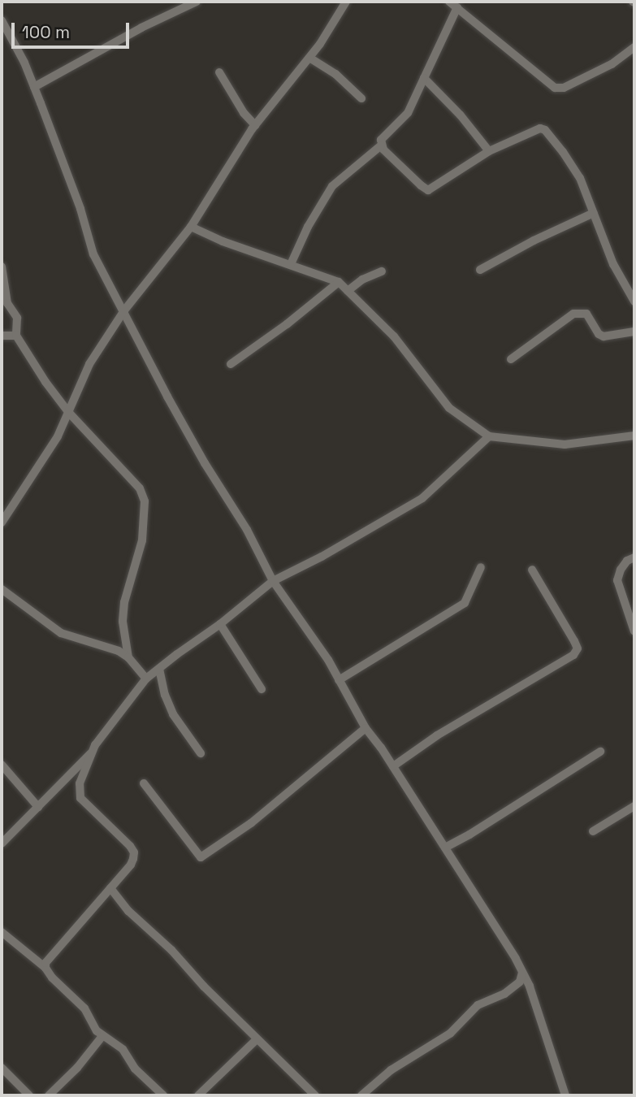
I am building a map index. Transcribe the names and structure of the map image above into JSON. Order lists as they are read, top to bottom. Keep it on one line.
{"scale_bar":"100 m"}
